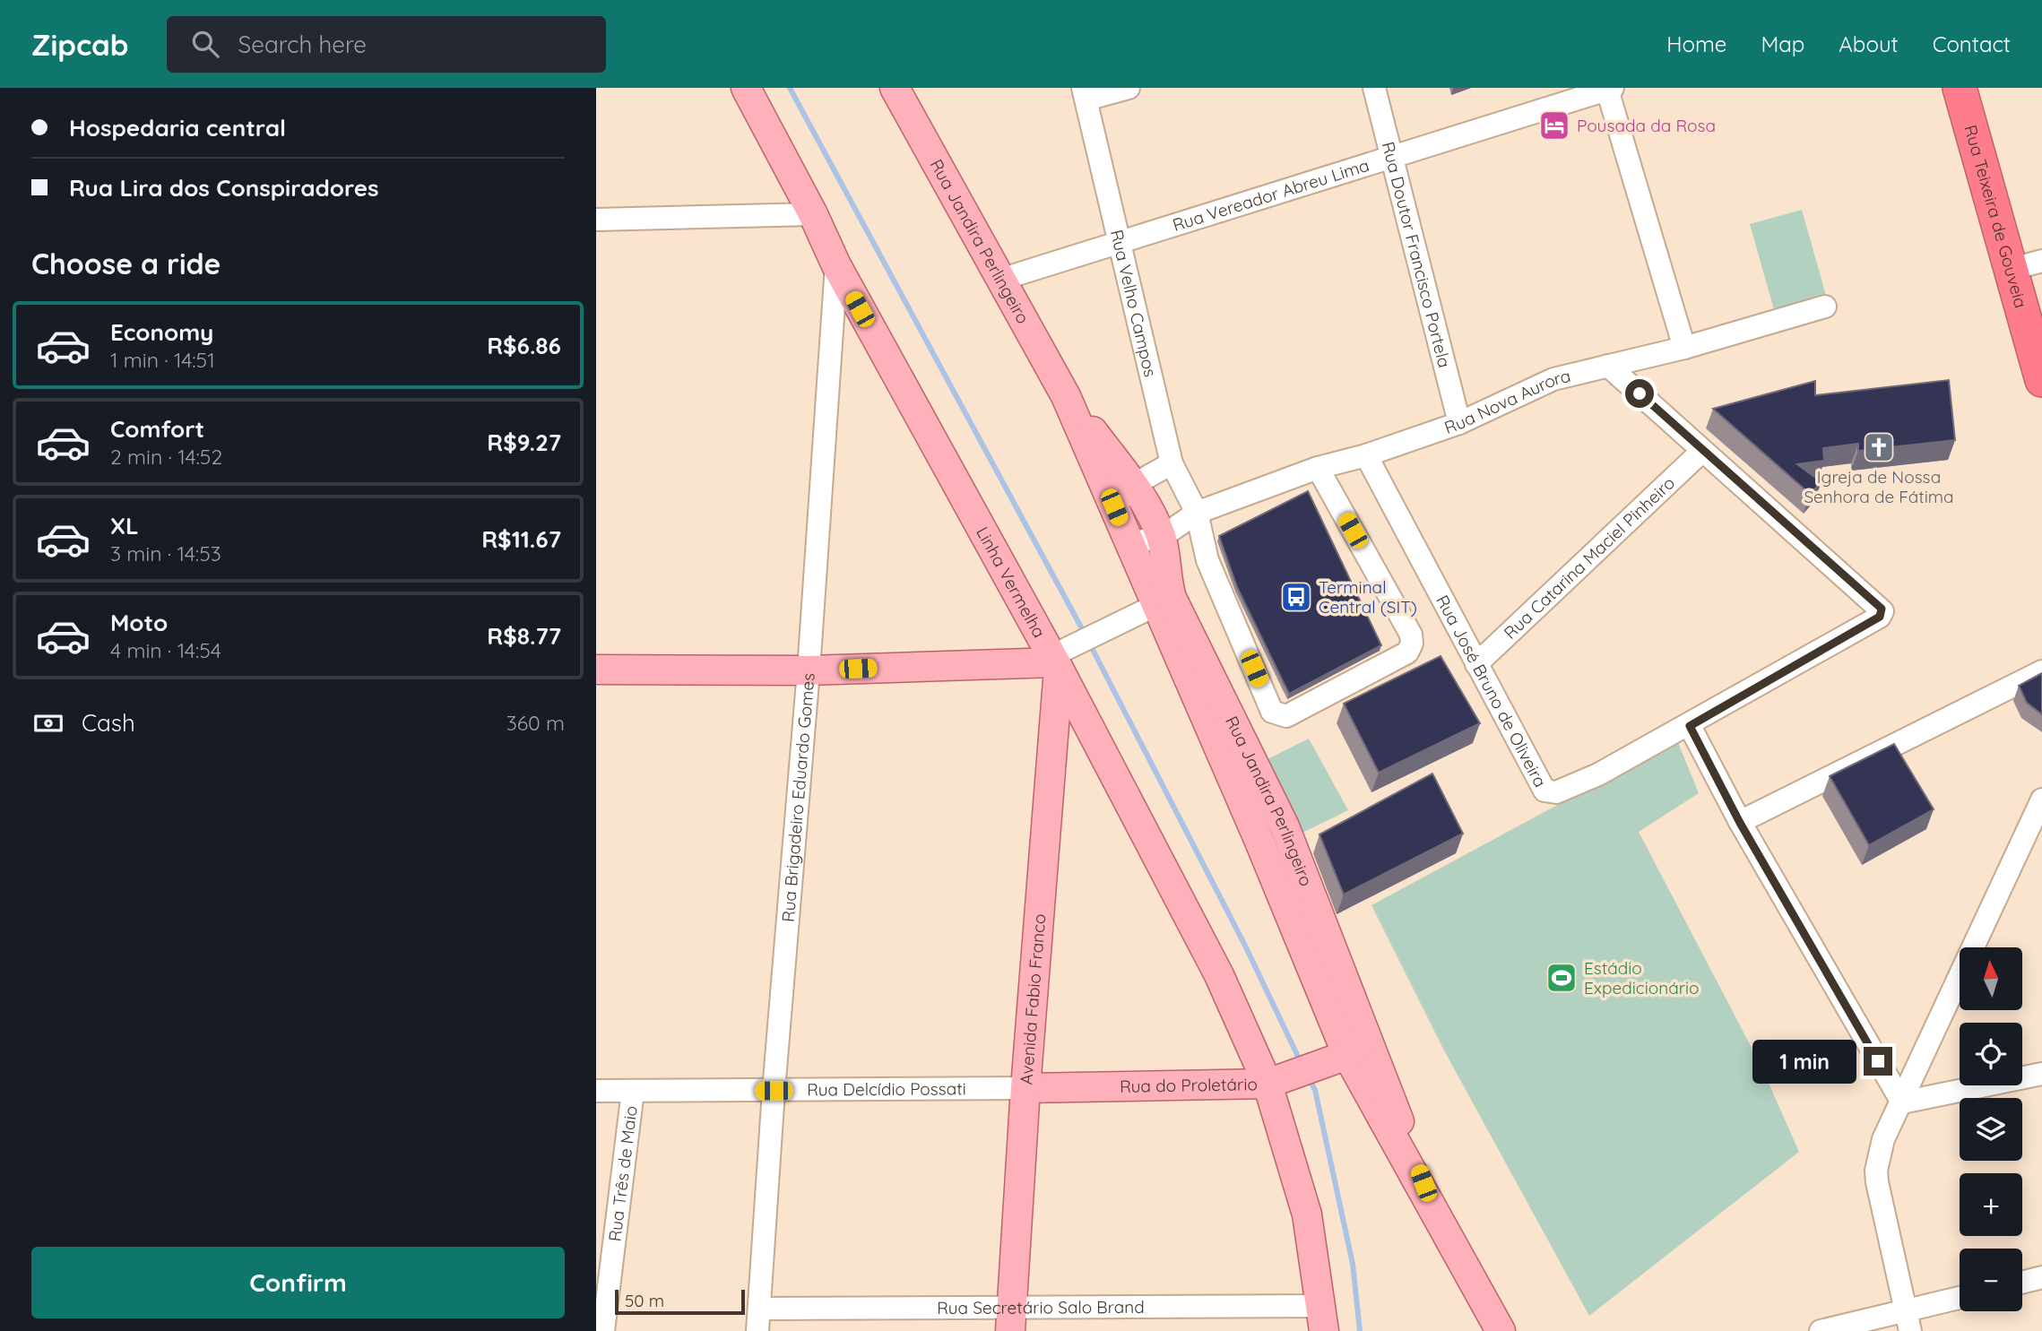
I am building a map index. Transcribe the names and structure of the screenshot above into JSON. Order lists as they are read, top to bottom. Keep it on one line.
{"streets":{"highway":["Rua Teixeira de Gouveia"],"main road":["Rua Jandira Perlingeiro","Linha Vermelha","Avenida Fabio Franco","Rua do Proletário"],"street":["Rua Vereador Abreu Lima","Rua Doutor Francisco Portela","Rua Velho Campos","Rua Nova Aurora","Rua Catarina Maciel Pinheiro","Rua José Bruno de Oliveira","Rua Brigadeiro Eduardo Gomes","Rua Delcídio Possati","Rua Três de Maio","Rua Secretário Salo Brand"]},"crossings":[["Rua Vereador Abreu Lima","Rua Jandira Perlingeiro"],["Rua Vereador Abreu Lima","Rua Doutor Francisco Portela"],["Rua Vereador Abreu Lima","Rua Velho Campos"],["Rua Jandira Perlingeiro","Rua Nova Aurora"],["Rua Jandira Perlingeiro","Rua do Proletário"],["Rua Doutor Francisco Portela","Rua Nova Aurora"],["Rua Velho Campos","Rua Nova Aurora"],["Rua Nova Aurora","Rua José Bruno de Oliveira"],["Rua Catarina Maciel Pinheiro","Rua José Bruno de Oliveira"],["Linha Vermelha","Rua Brigadeiro Eduardo Gomes"],["Linha Vermelha","Avenida Fabio Franco"],["Linha Vermelha","Rua do Proletário"],["Linha Vermelha","Rua Secretário Salo Brand"],["Rua Brigadeiro Eduardo Gomes","Rua Delcídio Possati"],["Rua Brigadeiro Eduardo Gomes","Rua Secretário Salo Brand"],["Avenida Fabio Franco","Rua do Proletário"],["Avenida Fabio Franco","Rua Delcídio Possati"],["Avenida Fabio Franco","Rua Secretário Salo Brand"],["Rua do Proletário","Rua Delcídio Possati"],["Rua Delcídio Possati","Rua Três de Maio"]],"places":{"hotel":["Pousada da Rosa"],"church":["Igreja de Nossa Senhora de Fátima"],"bus stop":["Terminal Central (SIT)"],"sports":["Estádio Expedicionário"]},"scale_bar":"50 m","north":"top","page":{"header":"Zipcab","search":"Search here","nav":["Home","Map","About","Contact"],"banner":["Hospedaria central","Rua Lira dos Conspiradores"],"heading":"Choose a ride","list":[{"name":"Economy","note":"1 min · 14:51","value":"R$6.86"},{"name":"Comfort","note":"2 min · 14:52","value":"R$9.27"},{"name":"XL","note":"3 min · 14:53","value":"R$11.67"},{"name":"Moto","note":"4 min · 14:54","value":"R$8.77"}],"pay":["Cash","360 m"],"map_buttons":["+","−"],"bubble":"1 min","buttons":"Confirm","scale":"50 m"}}
